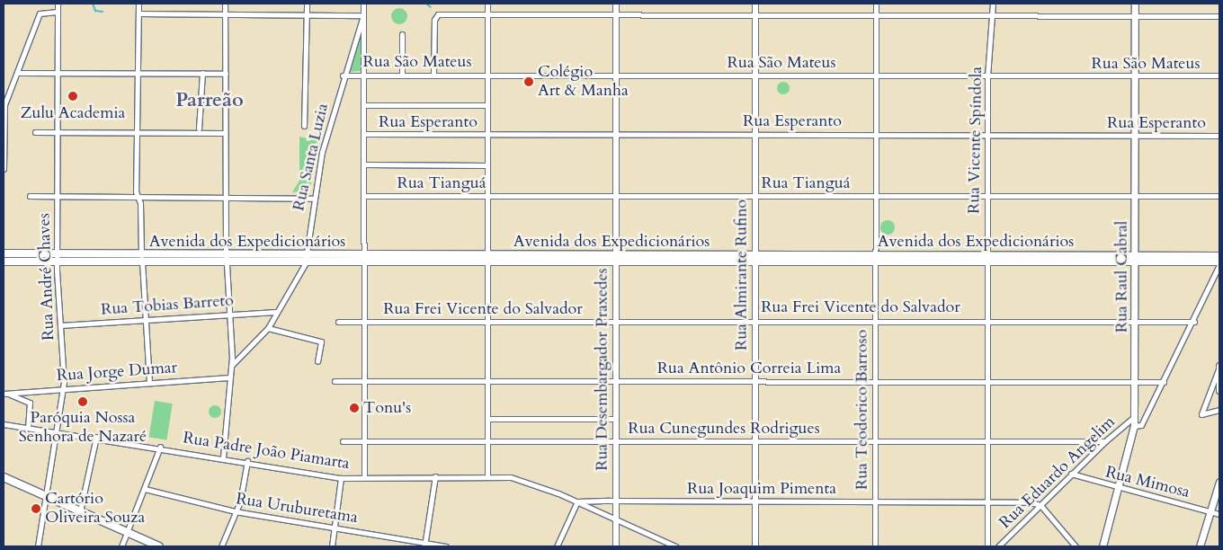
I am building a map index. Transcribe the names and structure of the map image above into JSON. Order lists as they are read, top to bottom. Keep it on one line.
{"streets":{"main road":["Avenida dos Expedicionários","Rua Raul Cabral"],"street":["Rua São Mateus","Rua Esperanto","Rua Vicente Spíndola","Rua Santa Luzia","Rua Tianguá","Rua Almirante Rufino","Rua André Chaves","Rua Tobias Barreto","Rua Frei Vicente do Salvador","Rua Antônio Correia Lima","Rua Desembargador Praxedes","Rua Jorge Dumar","Rua Teodorico Barroso","Rua Cunegundes Rodrigues","Rua Padre João Piamarta","Rua Eduardo Angelim","Rua Mimosa","Rua Joaquim Pimenta","Rua Uruburetama"]},"crossings":[["Rua São Mateus","Rua Vicente Spíndola"],["Rua São Mateus","Rua Santa Luzia"],["Rua São Mateus","Rua Almirante Rufino"],["Rua São Mateus","Rua Raul Cabral"],["Rua São Mateus","Rua Desembargador Praxedes"],["Rua São Mateus","Rua Teodorico Barroso"],["Rua Esperanto","Rua Vicente Spíndola"],["Rua Esperanto","Rua Almirante Rufino"],["Rua Esperanto","Rua Raul Cabral"],["Rua Esperanto","Rua Desembargador Praxedes"],["Rua Esperanto","Rua Teodorico Barroso"],["Rua Vicente Spíndola","Rua Tianguá"],["Rua Vicente Spíndola","Avenida dos Expedicionários"],["Rua Vicente Spíndola","Rua Frei Vicente do Salvador"],["Rua Vicente Spíndola","Rua Antônio Correia Lima"],["Rua Vicente Spíndola","Rua Cunegundes Rodrigues"],["Rua Vicente Spíndola","Rua Joaquim Pimenta"],["Rua Santa Luzia","Avenida dos Expedicionários"],["Rua Santa Luzia","Rua Tobias Barreto"],["Rua Tianguá","Rua Almirante Rufino"],["Rua Tianguá","Rua Raul Cabral"],["Rua Tianguá","Rua Desembargador Praxedes"],["Rua Tianguá","Rua Teodorico Barroso"],["Avenida dos Expedicionários","Rua Almirante Rufino"],["Avenida dos Expedicionários","Rua André Chaves"],["Avenida dos Expedicionários","Rua Raul Cabral"],["Avenida dos Expedicionários","Rua Desembargador Praxedes"],["Avenida dos Expedicionários","Rua Teodorico Barroso"],["Rua Almirante Rufino","Rua Frei Vicente do Salvador"],["Rua Almirante Rufino","Rua Antônio Correia Lima"],["Rua Almirante Rufino","Rua Cunegundes Rodrigues"],["Rua Almirante Rufino","Rua Joaquim Pimenta"],["Rua André Chaves","Rua Tobias Barreto"],["Rua André Chaves","Rua Jorge Dumar"],["Rua André Chaves","Rua Padre João Piamarta"],["Rua Raul Cabral","Rua Frei Vicente do Salvador"],["Rua Raul Cabral","Rua Antônio Correia Lima"],["Rua Raul Cabral","Rua Eduardo Angelim"],["Rua Raul Cabral","Rua Mimosa"],["Rua Frei Vicente do Salvador","Rua Desembargador Praxedes"],["Rua Frei Vicente do Salvador","Rua Teodorico Barroso"],["Rua Frei Vicente do Salvador","Rua Eduardo Angelim"],["Rua Antônio Correia Lima","Rua Desembargador Praxedes"],["Rua Antônio Correia Lima","Rua Teodorico Barroso"],["Rua Antônio Correia Lima","Rua Eduardo Angelim"],["Rua Desembargador Praxedes","Rua Cunegundes Rodrigues"],["Rua Desembargador Praxedes","Rua Padre João Piamarta"],["Rua Desembargador Praxedes","Rua Joaquim Pimenta"],["Rua Jorge Dumar","Rua Padre João Piamarta"],["Rua Teodorico Barroso","Rua Cunegundes Rodrigues"],["Rua Teodorico Barroso","Rua Joaquim Pimenta"],["Rua Cunegundes Rodrigues","Rua Eduardo Angelim"],["Rua Padre João Piamarta","Rua Joaquim Pimenta"],["Rua Eduardo Angelim","Rua Mimosa"],["Rua Eduardo Angelim","Rua Joaquim Pimenta"]],"districts":["Parreão"],"places":["Colégio Art & Manha","Zulu Academia","Paróquia Nossa Senhora de Nazaré","Tonu's","Cartório Oliveira Souza"]}
